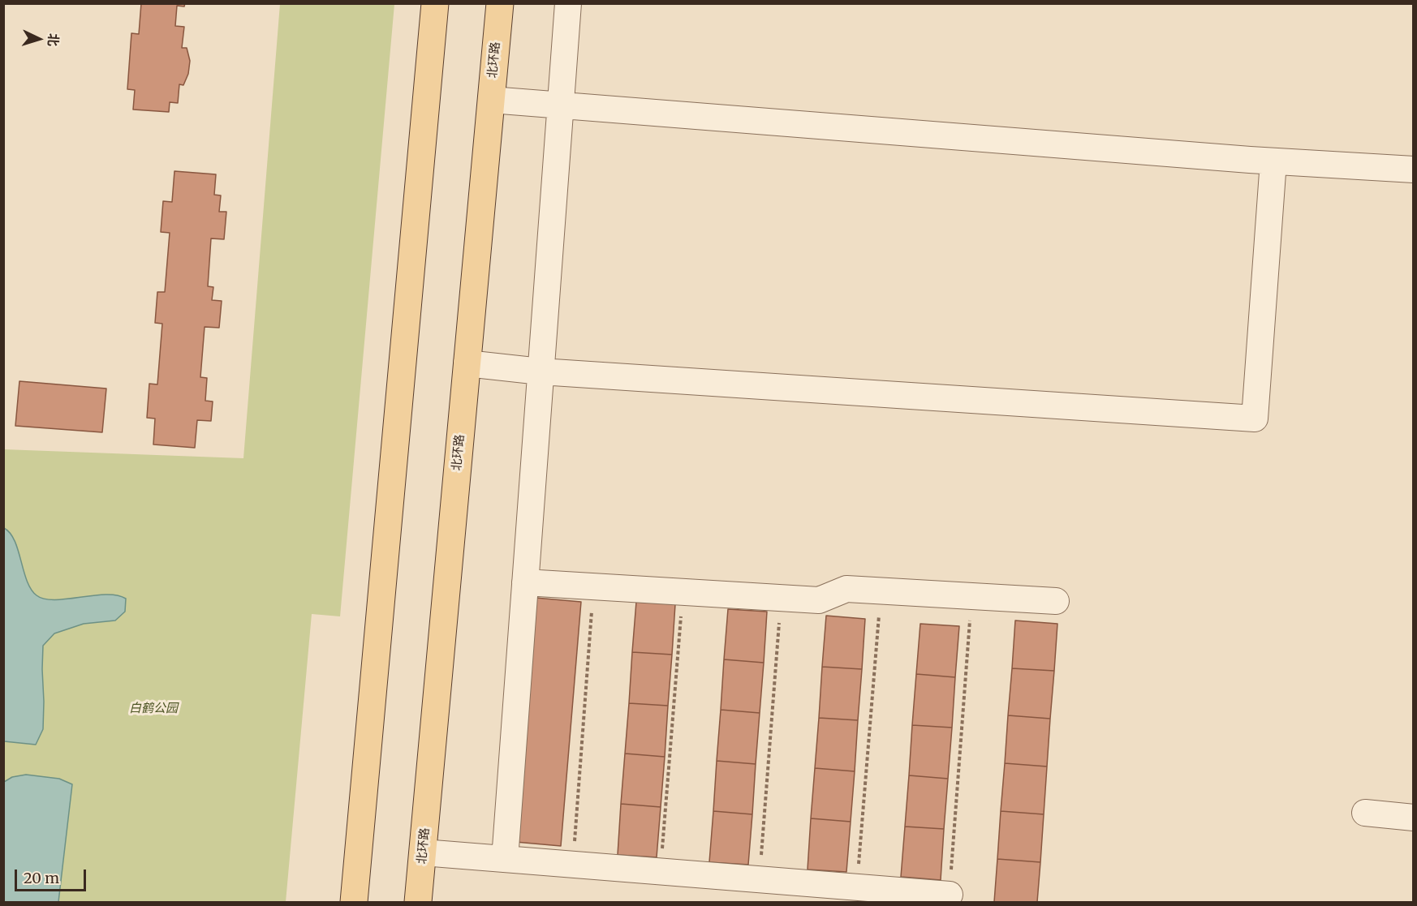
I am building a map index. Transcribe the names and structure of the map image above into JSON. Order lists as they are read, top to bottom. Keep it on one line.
{"streets":{"main road":["北环路"]},"parks":["白鹤公园"],"scale_bar":"20 m","north":"right"}
